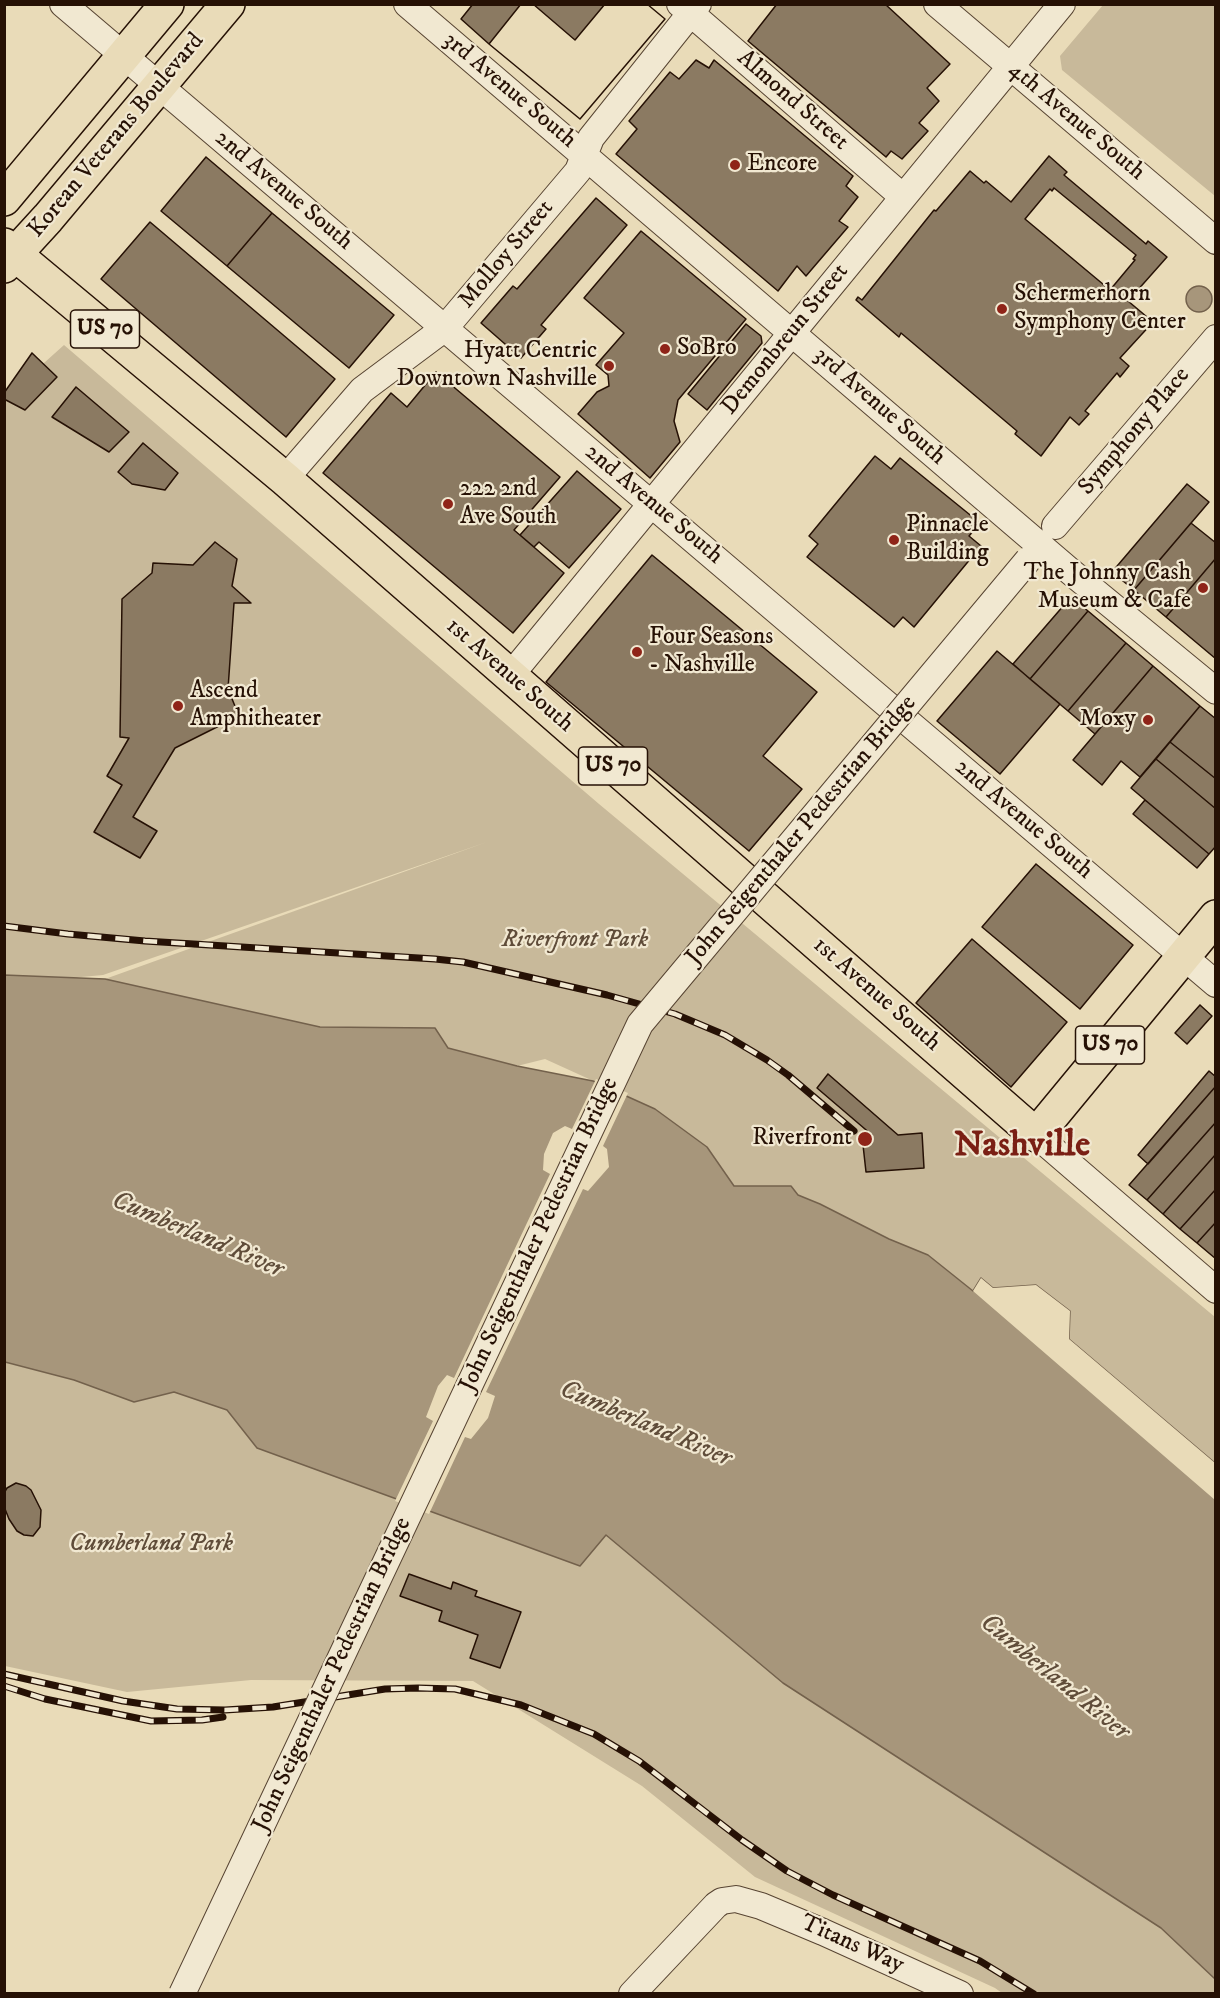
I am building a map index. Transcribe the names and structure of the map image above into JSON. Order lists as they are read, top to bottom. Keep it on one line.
{"streets":{"main road":["Korean Veterans Boulevard","US 70","1st Avenue South"],"street":["3rd Avenue South","Almond Street","4th Avenue South","2nd Avenue South","Molloy Street","Demonbreun Street","Symphony Place","John Seigenthaler Pedestrian Bridge","Titans Way"]},"crossings":[["3rd Avenue South","Molloy Street"],["3rd Avenue South","Demonbreun Street"],["Almond Street","Molloy Street"],["Almond Street","Demonbreun Street"],["4th Avenue South","Demonbreun Street"],["Korean Veterans Boulevard","2nd Avenue South"],["Korean Veterans Boulevard","1st Avenue South"],["2nd Avenue South","Molloy Street"],["2nd Avenue South","US 70"],["2nd Avenue South","Demonbreun Street"],["Molloy Street","1st Avenue South"],["US 70","1st Avenue South"],["Demonbreun Street","1st Avenue South"]],"districts":["Nashville"],"water":["Cumberland River"],"parks":["Riverfront Park","Cumberland Park"],"places":["Encore","Schermerhorn Symphony Center","SoBro","Hyatt Centric Downtown Nashville","222 2nd Ave South","Pinnacle Building","The Johnny Cash Museum & Cafe","Four Seasons - Nashville","Ascend Amphitheater","Moxy","Riverfront"]}
